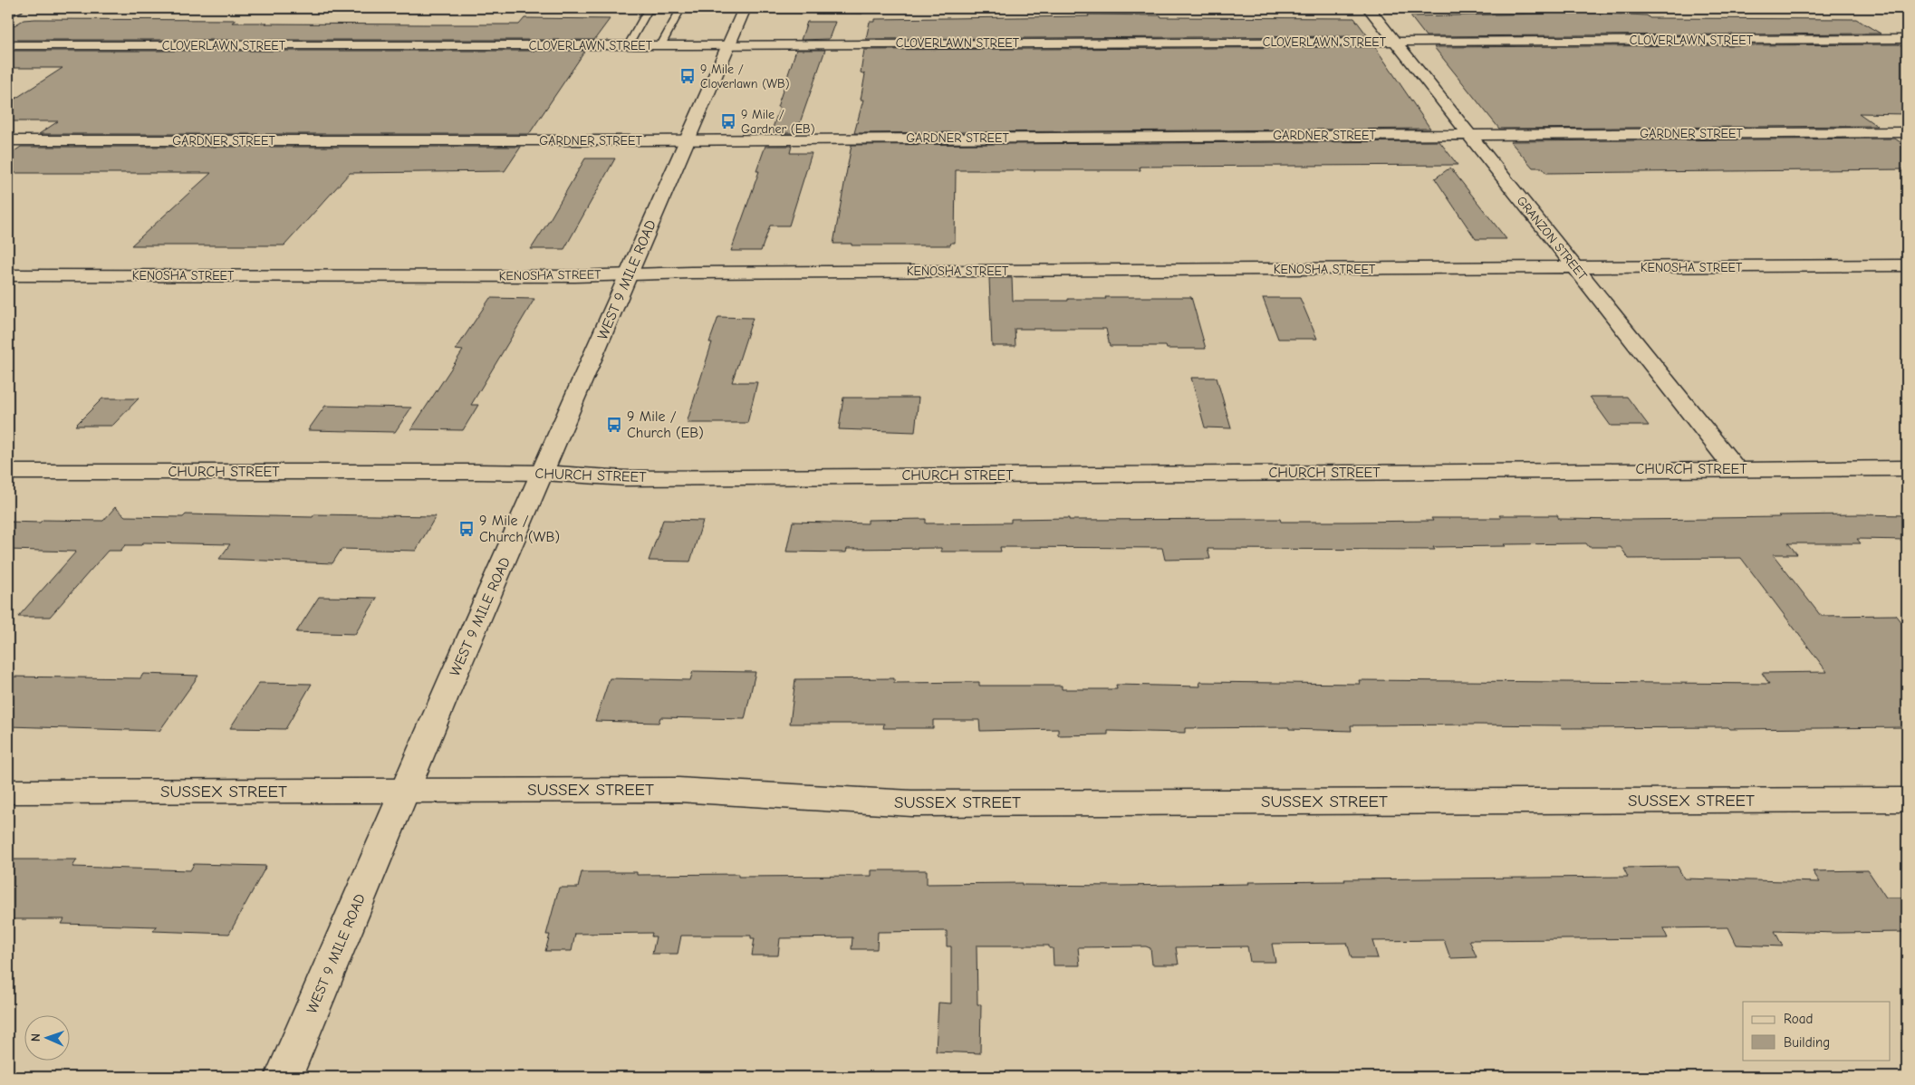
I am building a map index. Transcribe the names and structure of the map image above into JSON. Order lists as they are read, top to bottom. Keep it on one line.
{"streets":{"street":["CLOVERLAWN STREET","GARDNER STREET","GRANZON STREET","KENOSHA STREET","WEST 9 MILE ROAD","CHURCH STREET","SUSSEX STREET"]},"crossings":[["CLOVERLAWN STREET","GRANZON STREET"],["CLOVERLAWN STREET","WEST 9 MILE ROAD"],["GARDNER STREET","GRANZON STREET"],["GARDNER STREET","WEST 9 MILE ROAD"],["GRANZON STREET","KENOSHA STREET"],["GRANZON STREET","CHURCH STREET"],["KENOSHA STREET","WEST 9 MILE ROAD"],["WEST 9 MILE ROAD","CHURCH STREET"],["WEST 9 MILE ROAD","SUSSEX STREET"]],"places":{"bus stop":["9 Mile / Cloverlawn (WB)","9 Mile / Gardner (EB)","9 Mile / Church (EB)","9 Mile / Church (WB)"]},"legend":["Road","Building"],"north":"left"}
